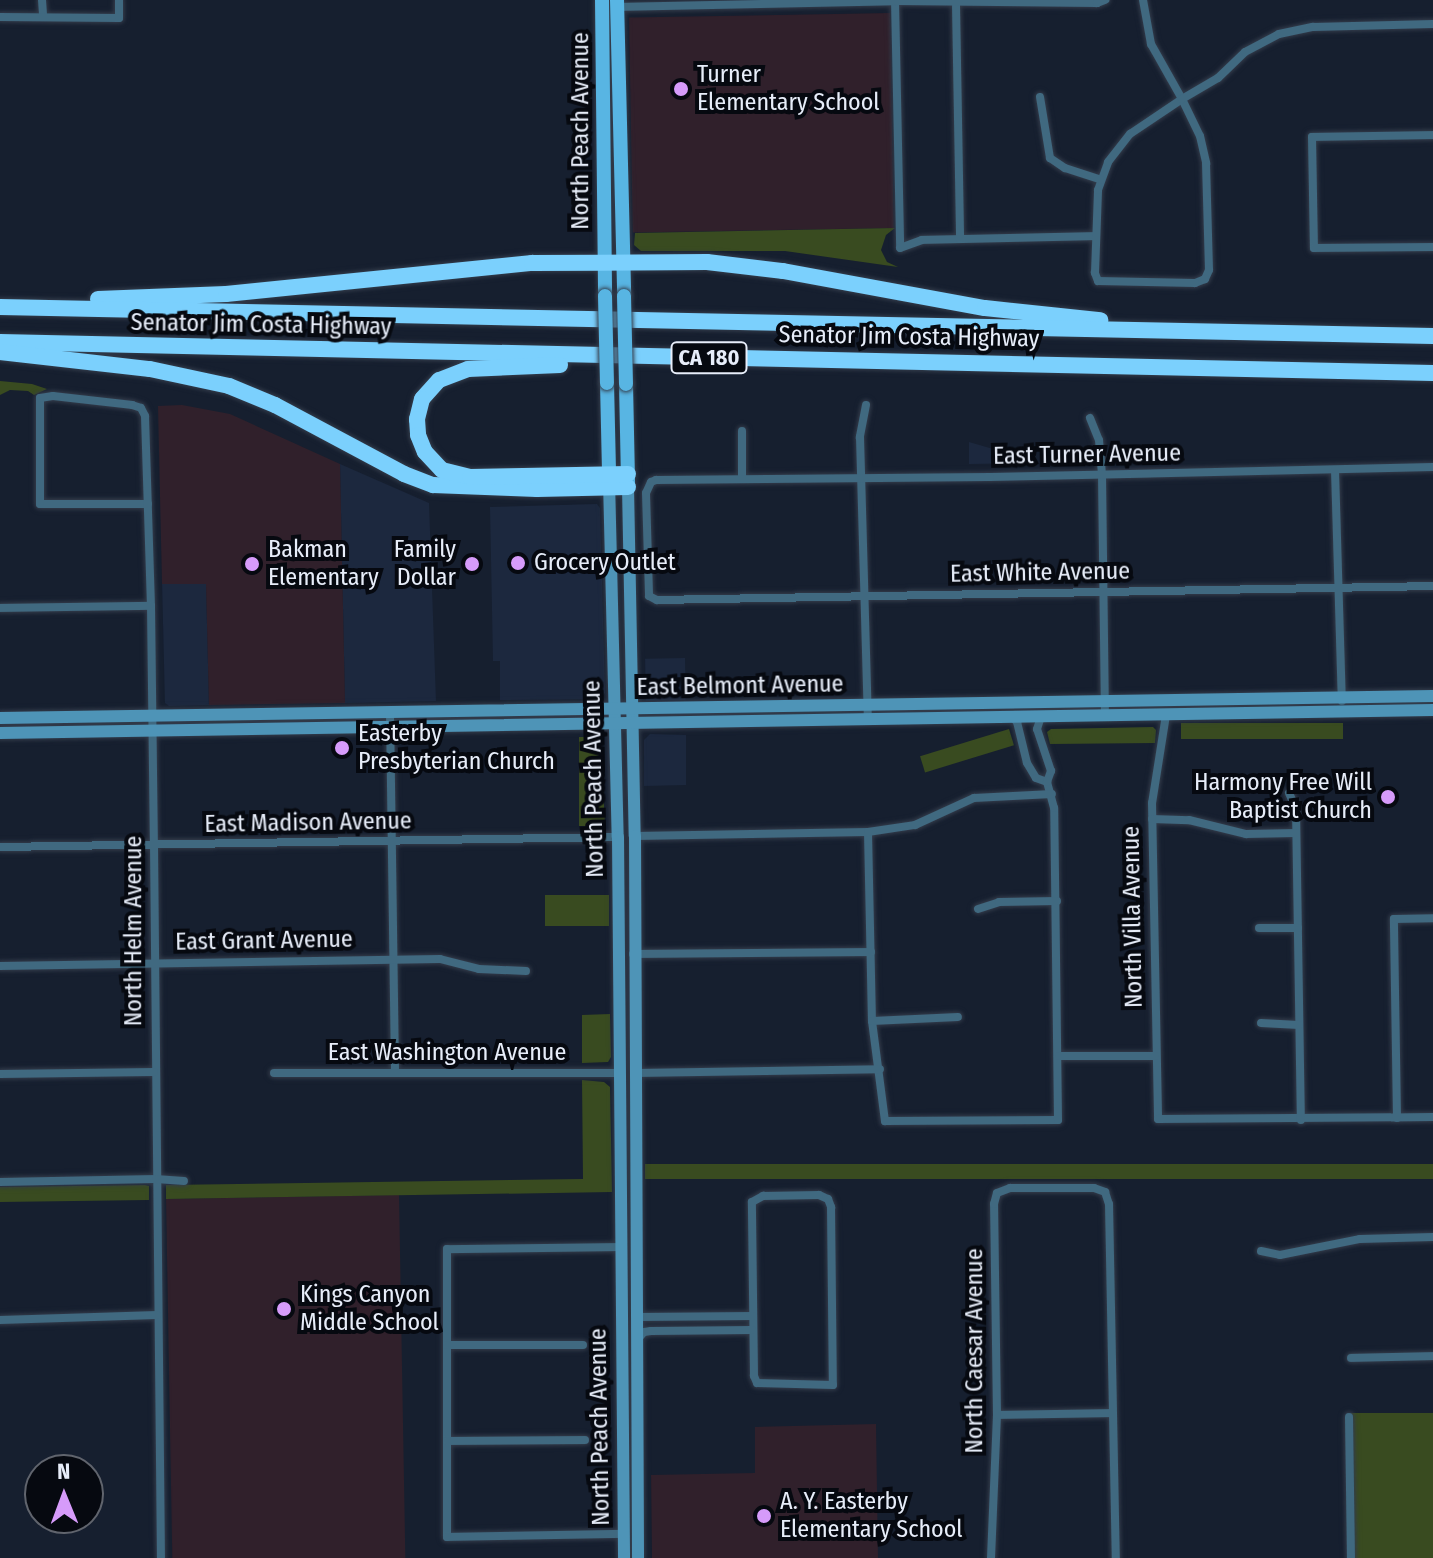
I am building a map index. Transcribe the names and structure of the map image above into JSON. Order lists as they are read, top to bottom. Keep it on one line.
{"streets":{"highway":["Senator Jim Costa Highway","CA 180"],"main road":["North Peach Avenue","East Belmont Avenue"],"street":["East Turner Avenue","East White Avenue","East Madison Avenue","North Villa Avenue","North Helm Avenue","East Grant Avenue","East Washington Avenue","North Caesar Avenue"]},"crossings":[["North Peach Avenue","East Belmont Avenue"],["North Peach Avenue","East Madison Avenue"],["North Peach Avenue","East Washington Avenue"],["East Turner Avenue","East White Avenue"],["East Belmont Avenue","North Villa Avenue"],["East Belmont Avenue","North Helm Avenue"],["East Madison Avenue","North Helm Avenue"],["North Helm Avenue","East Grant Avenue"]],"places":["Turner Elementary School","Grocery Outlet","Bakman Elementary","Family Dollar","Easterby Presbyterian Church","Harmony Free Will Baptist Church","Kings Canyon Middle School","A. Y. Easterby Elementary School"],"north":"top"}
